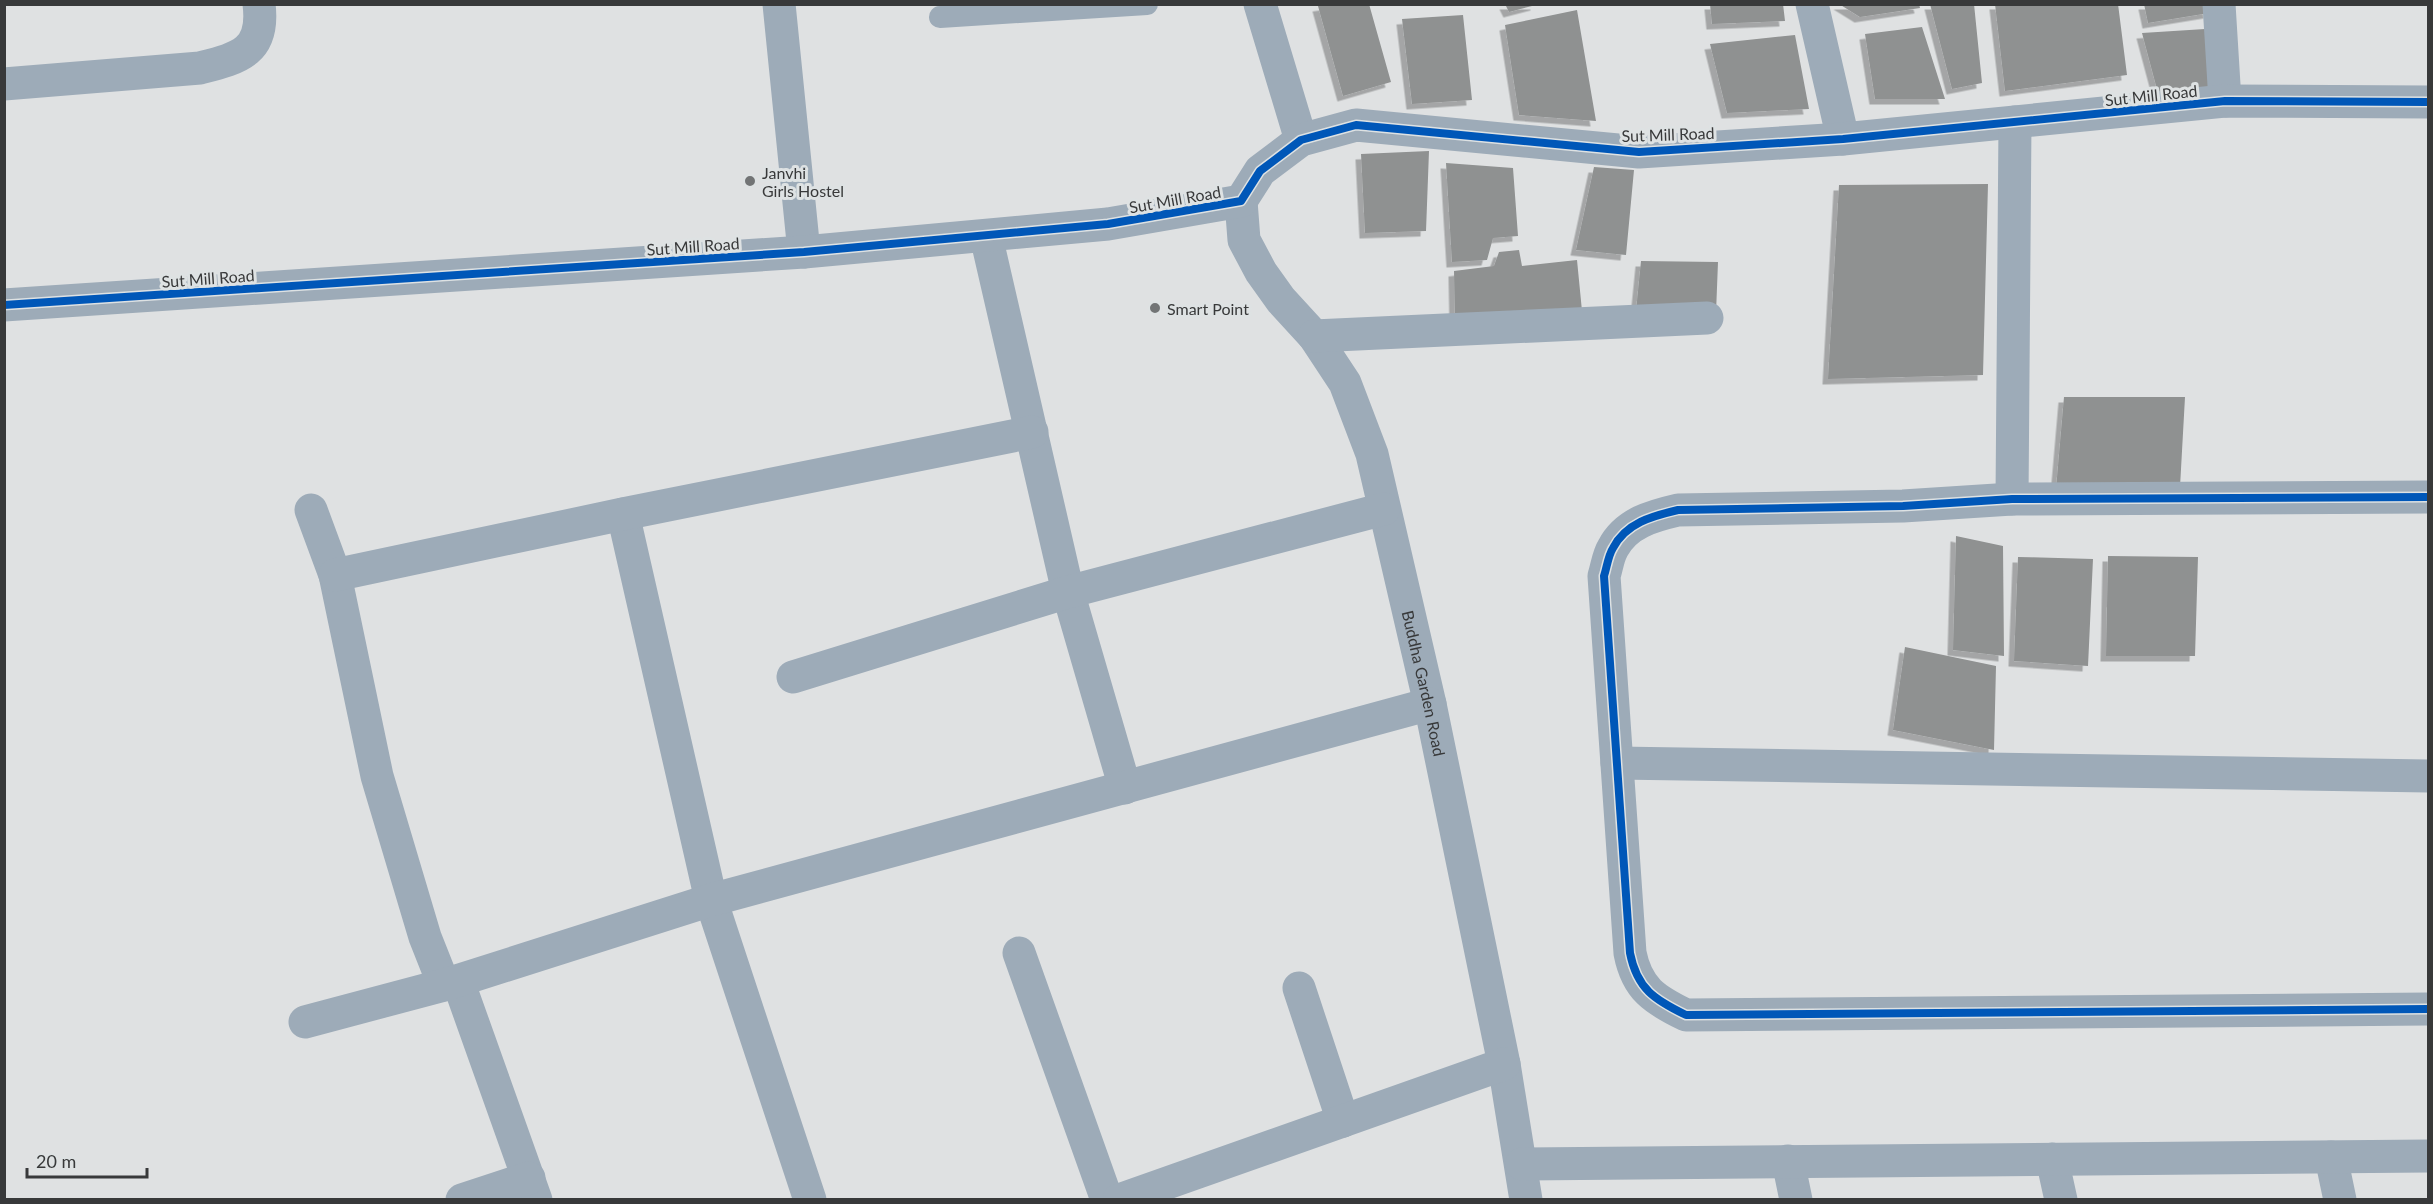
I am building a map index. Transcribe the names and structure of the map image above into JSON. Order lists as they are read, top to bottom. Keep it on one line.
{"streets":{"street":["Sut Mill Road","Buddha Garden Road"]},"crossings":[["Sut Mill Road","Buddha Garden Road"]],"places":["Janvhi Girls Hostel","Smart Point"],"scale_bar":"20 m"}
